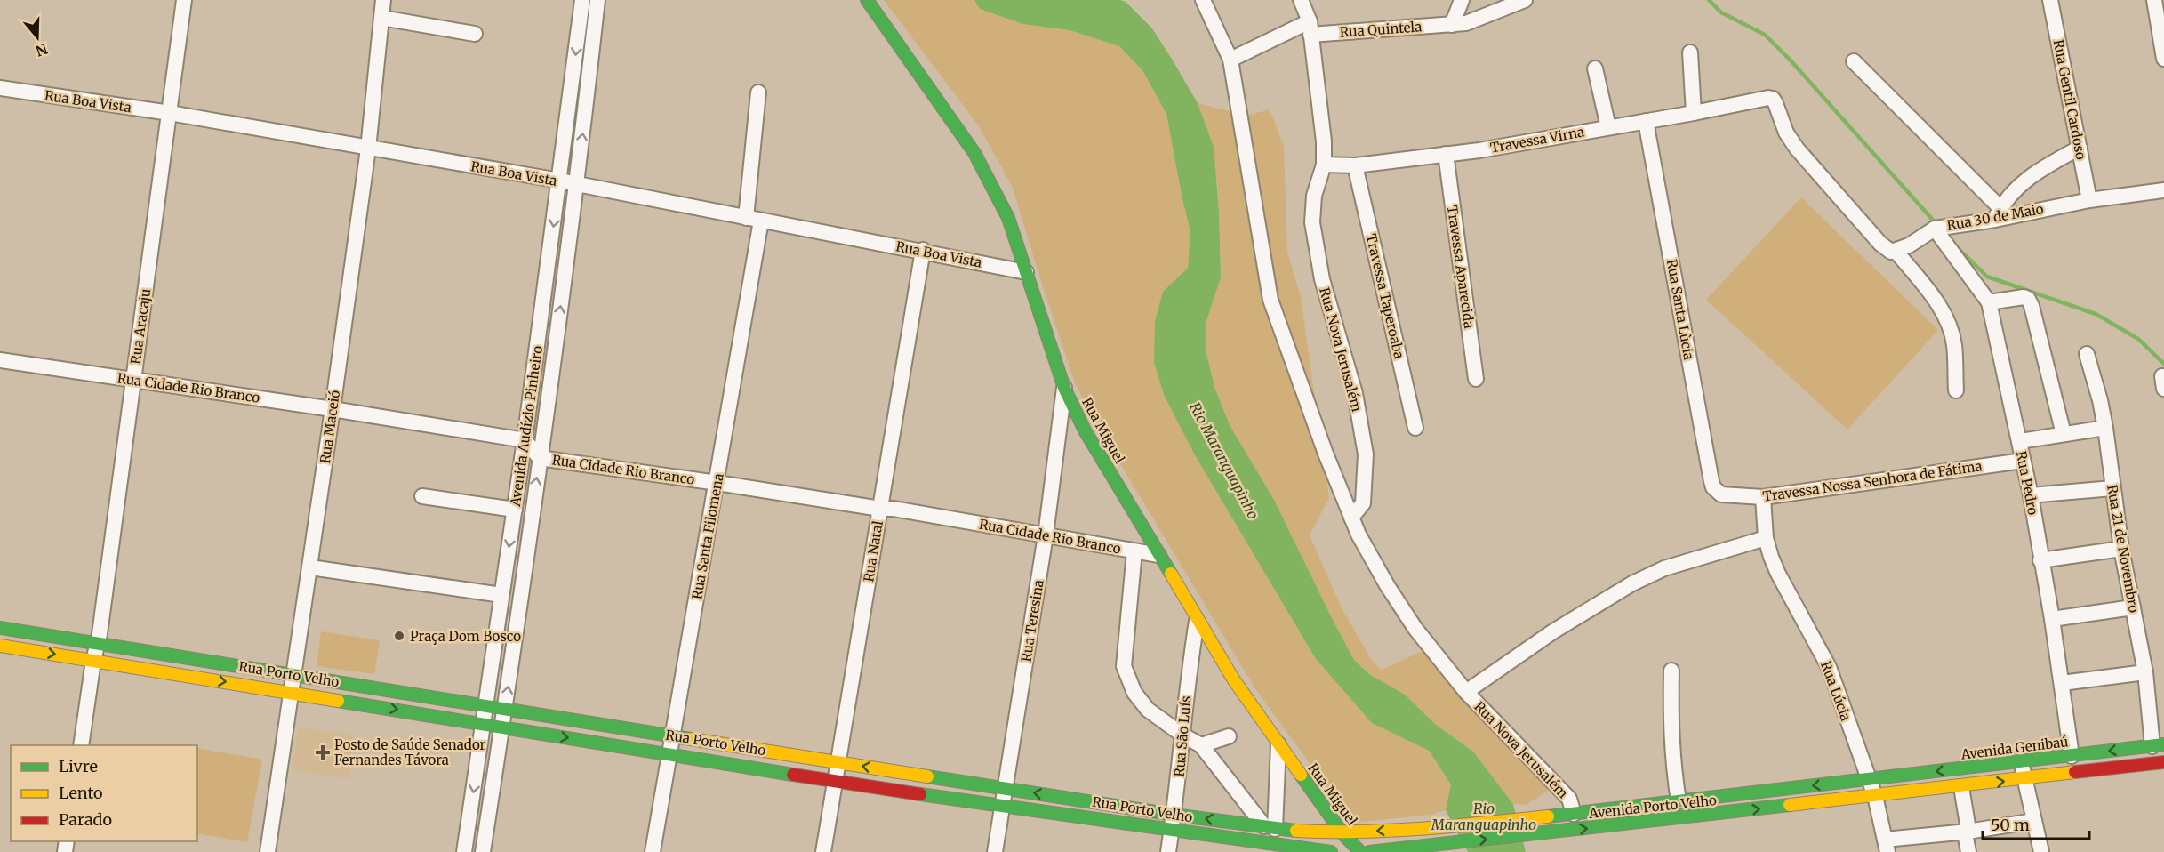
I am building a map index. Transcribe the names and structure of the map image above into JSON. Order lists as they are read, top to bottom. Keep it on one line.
{"streets":{"main road":["Rua Miguel","Rua Porto Velho","Avenida Genibaú","Avenida Porto Velho"],"street":["Rua Quintela","Rua Gentil Cardoso","Rua Boa Vista","Travessa Virna","Rua 30 de Maio","Travessa Aparecida","Travessa Taperoaba","Rua Santa Lùcia","Rua Aracaju","Rua Nova Jerusalém","Rua Cidade Rio Branco","Avenida Audízio Pinheiro","Rua Maceió","Travessa Nossa Senhora de Fátima","Rua Pedro","Rua Santa Filomena","Rua 21 de Novembro","Rua Natal","Rua Teresina","Rua Lúcia","Rua São Luís"]},"crossings":[["Rua Quintela","Rua Nova Jerusalém"],["Rua Gentil Cardoso","Rua 30 de Maio"],["Rua Boa Vista","Rua Aracaju"],["Rua Boa Vista","Avenida Audízio Pinheiro"],["Rua Boa Vista","Rua Maceió"],["Rua Boa Vista","Rua Miguel"],["Rua Boa Vista","Rua Santa Filomena"],["Rua Boa Vista","Rua Natal"],["Travessa Virna","Rua 30 de Maio"],["Travessa Virna","Travessa Aparecida"],["Travessa Virna","Travessa Taperoaba"],["Travessa Virna","Rua Santa Lùcia"],["Travessa Virna","Rua Nova Jerusalém"],["Rua 30 de Maio","Rua Pedro"],["Rua Santa Lùcia","Travessa Nossa Senhora de Fátima"],["Rua Aracaju","Rua Cidade Rio Branco"],["Rua Aracaju","Rua Porto Velho"],["Rua Nova Jerusalém","Avenida Porto Velho"],["Rua Cidade Rio Branco","Avenida Audízio Pinheiro"],["Rua Cidade Rio Branco","Rua Maceió"],["Rua Cidade Rio Branco","Rua Miguel"],["Rua Cidade Rio Branco","Rua Santa Filomena"],["Rua Cidade Rio Branco","Rua Natal"],["Rua Cidade Rio Branco","Rua Teresina"],["Avenida Audízio Pinheiro","Rua Porto Velho"],["Rua Maceió","Rua Porto Velho"],["Rua Miguel","Rua Teresina"],["Rua Miguel","Rua Porto Velho"],["Rua Miguel","Rua São Luís"],["Travessa Nossa Senhora de Fátima","Rua Pedro"],["Rua Pedro","Avenida Genibaú"],["Rua Santa Filomena","Rua Porto Velho"],["Rua 21 de Novembro","Avenida Genibaú"],["Rua Natal","Rua Porto Velho"],["Rua Teresina","Rua Porto Velho"],["Rua Porto Velho","Rua São Luís"],["Rua Porto Velho","Avenida Porto Velho"],["Rua Lúcia","Avenida Genibaú"],["Rua Lúcia","Avenida Porto Velho"],["Avenida Genibaú","Avenida Porto Velho"]],"water":["Rio Maranguapinho"],"places":{"other":["Praça Dom Bosco"],"health":["Posto de Saúde Senador Fernandes Távora"]},"legend":["Livre","Lento","Parado"],"scale_bar":"50 m","north":"bottom"}
